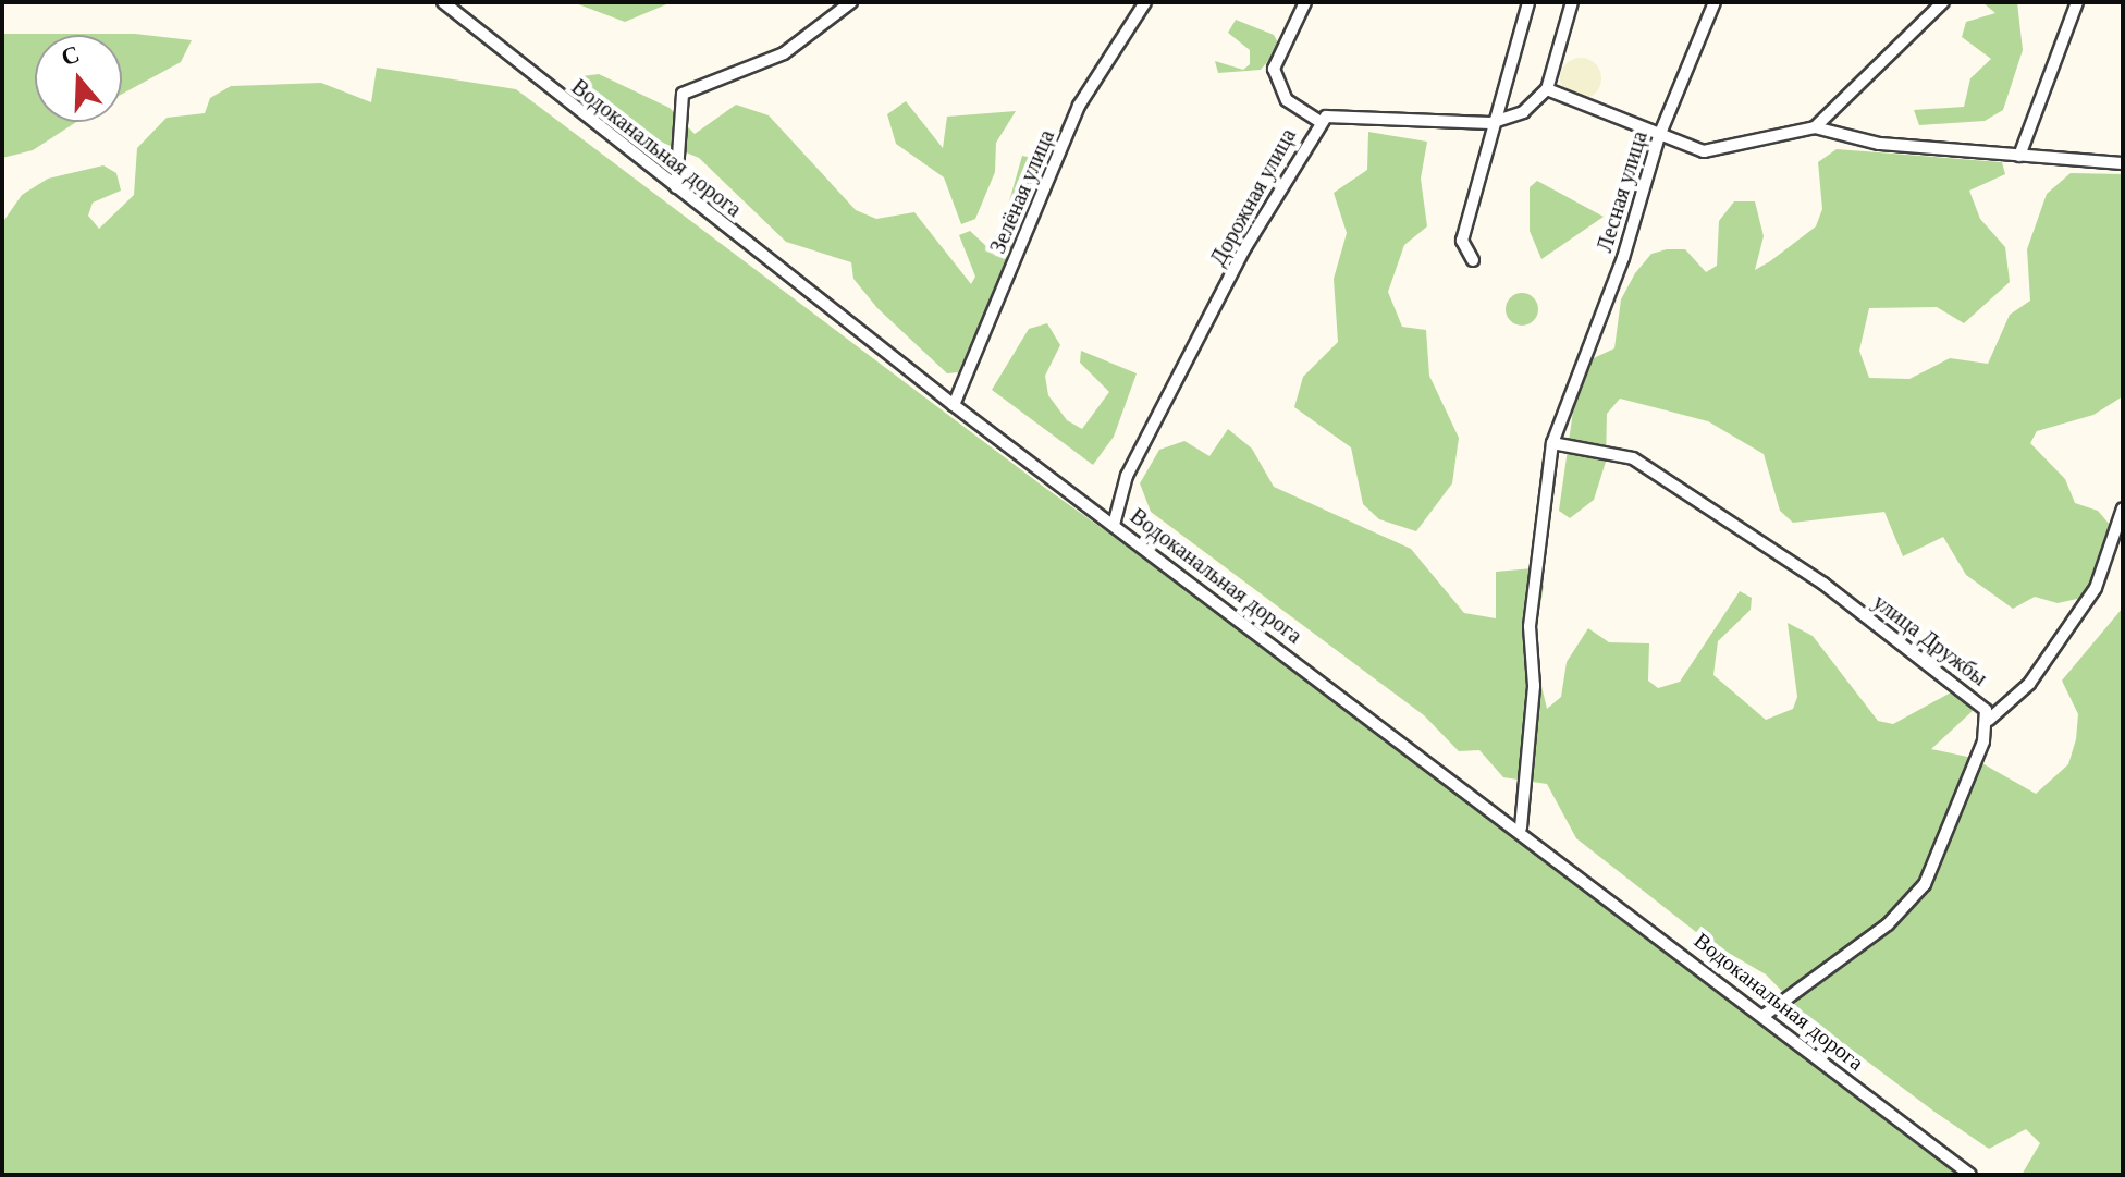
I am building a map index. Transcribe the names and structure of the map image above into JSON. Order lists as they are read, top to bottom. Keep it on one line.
{"streets":{"street":["Водоканальная дорога","Зелёная улица","Лесная улица","Дорожная улица","улица Дружбы"]},"crossings":[["Водоканальная дорога","Зелёная улица"],["Водоканальная дорога","Лесная улица"],["Водоканальная дорога","Дорожная улица"],["Водоканальная дорога","улица Дружбы"],["Лесная улица","улица Дружбы"]],"north":"top"}
